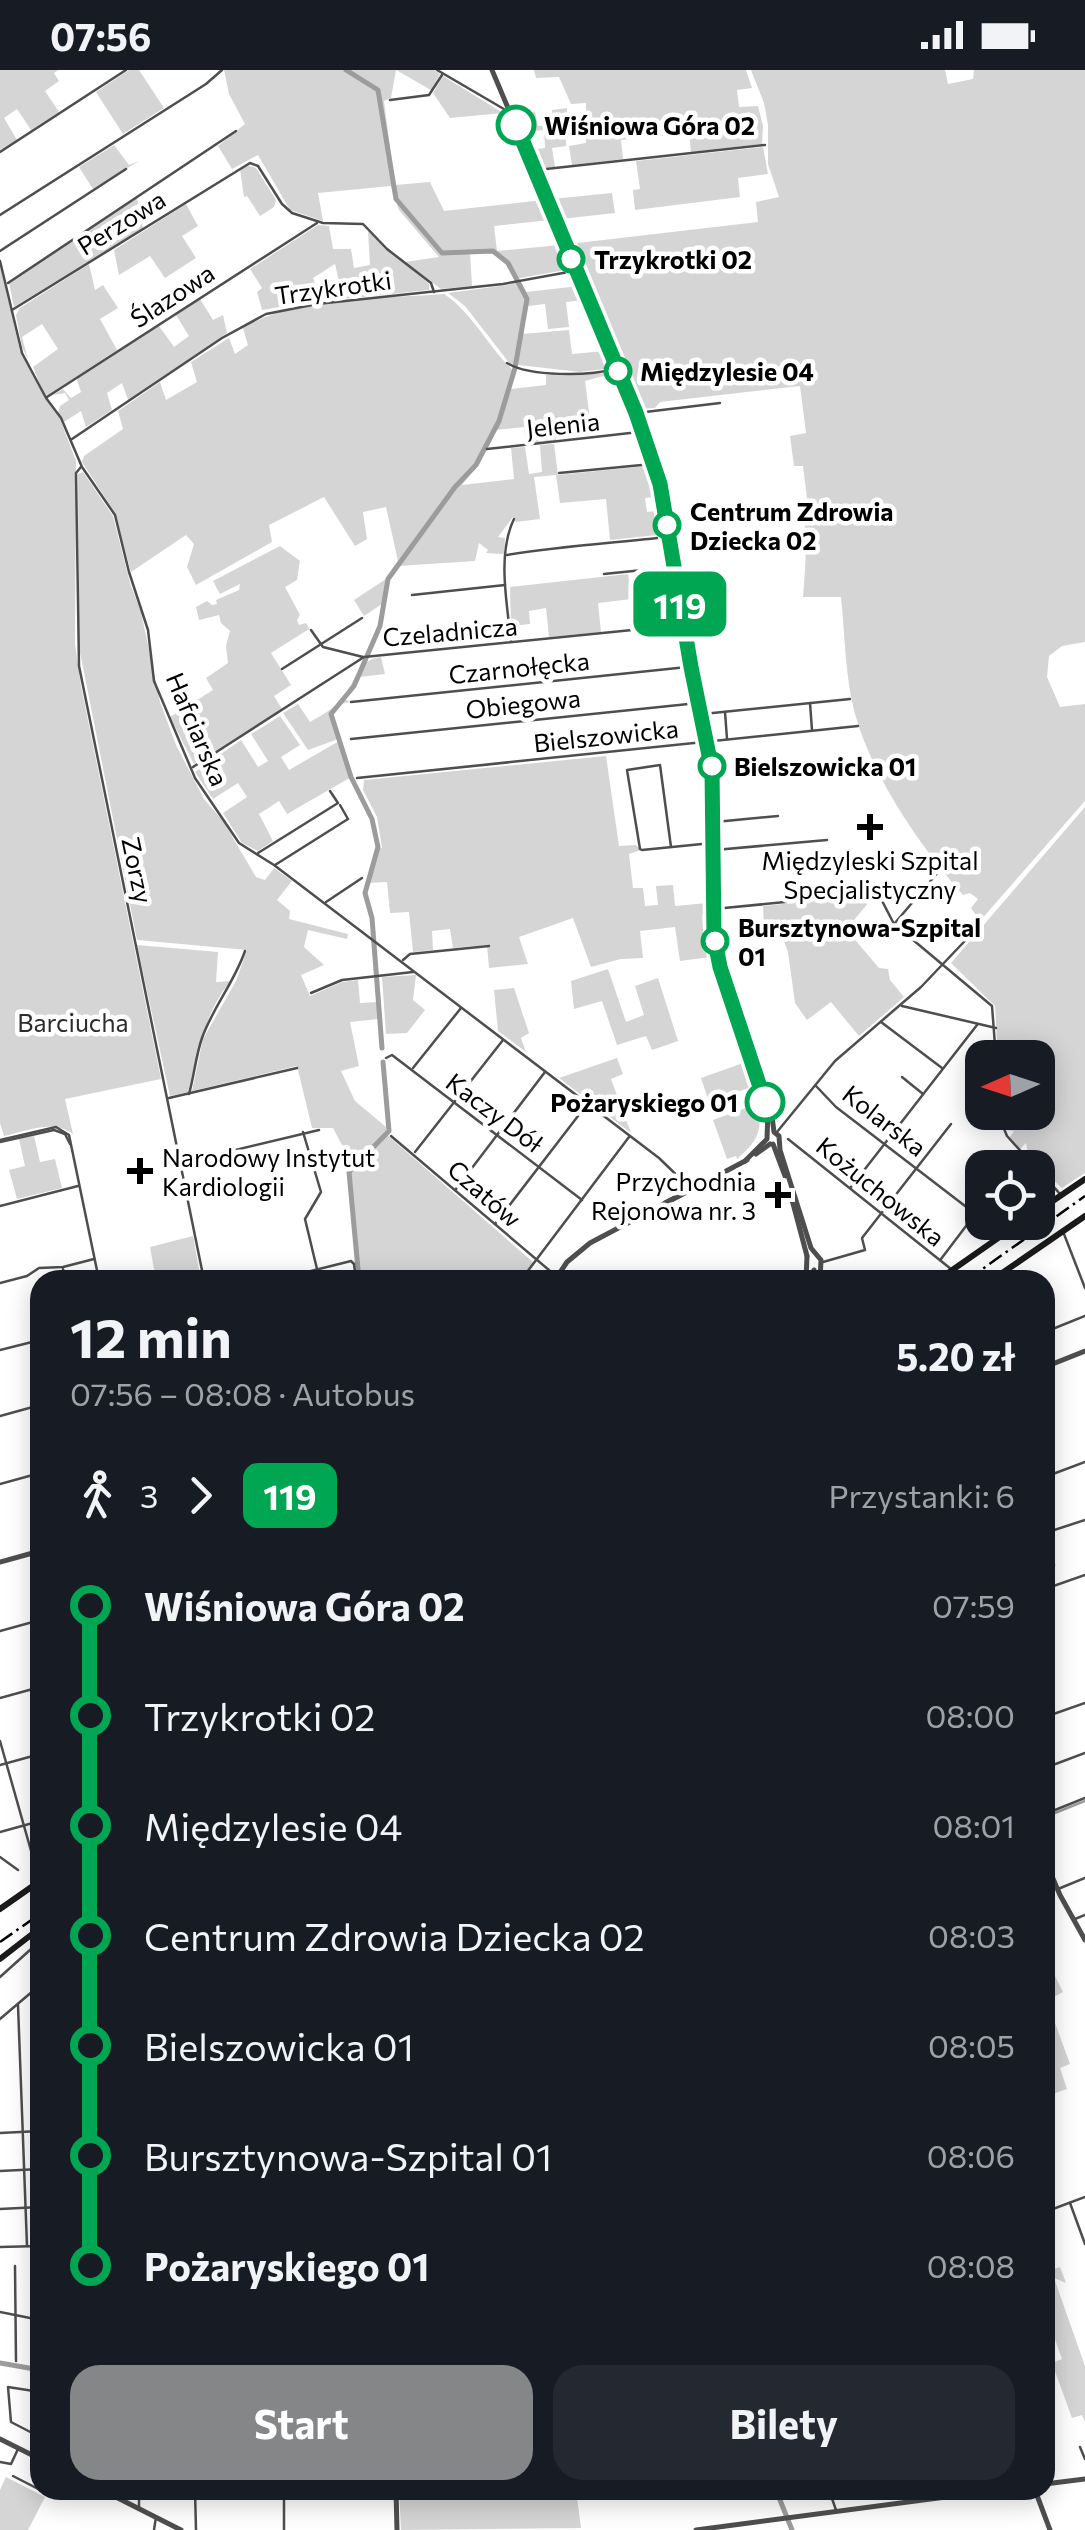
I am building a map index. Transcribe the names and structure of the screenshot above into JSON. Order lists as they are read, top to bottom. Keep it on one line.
{"streets":{"street":["Perzowa","Trzykrotki","Ślazowa","Jelenia","Czeladnicza","Czarnołęcka","Obiegowa","Hafciarska","Bielszowicka","Zorzy","Kaczy Dół","Kolarska","Kożuchowska","Czatów"]},"crossings":[["Perzowa","Ślazowa"],["Perzowa","Hafciarska"],["Trzykrotki","Hafciarska"],["Ślazowa","Hafciarska"],["Czeladnicza","Hafciarska"],["Hafciarska","Zorzy"]],"parks":["Barciucha"],"places":{"other":["Wiśniowa Góra 02","Trzykrotki 02","Międzylesie 04","Centrum Zdrowia Dziecka 02","Bielszowicka 01","Bursztynowa-Szpital 01","Pożaryskiego 01"],"health":["Międzyleski Szpital Specjalistyczny","Narodowy Instytut Kardiologii","Przychodnia Rejonowa nr. 3"]},"lines":["bus line 119"],"north":"left","page":{"status":"07:56","on_map":"119","heading":["12 min","07:56 – 08:08 · Autobus","5.20 zł"],"legs":["3","119","Przystanki: 6"],"list":[{"name":"Wiśniowa Góra 02","value":"07:59"},{"name":"Trzykrotki 02","value":"08:00"},{"name":"Międzylesie 04","value":"08:01"},{"name":"Centrum Zdrowia Dziecka 02","value":"08:03"},{"name":"Bielszowicka 01","value":"08:05"},{"name":"Bursztynowa-Szpital 01","value":"08:06"},{"name":"Pożaryskiego 01","value":"08:08"}],"buttons":["Start","Bilety"]}}
